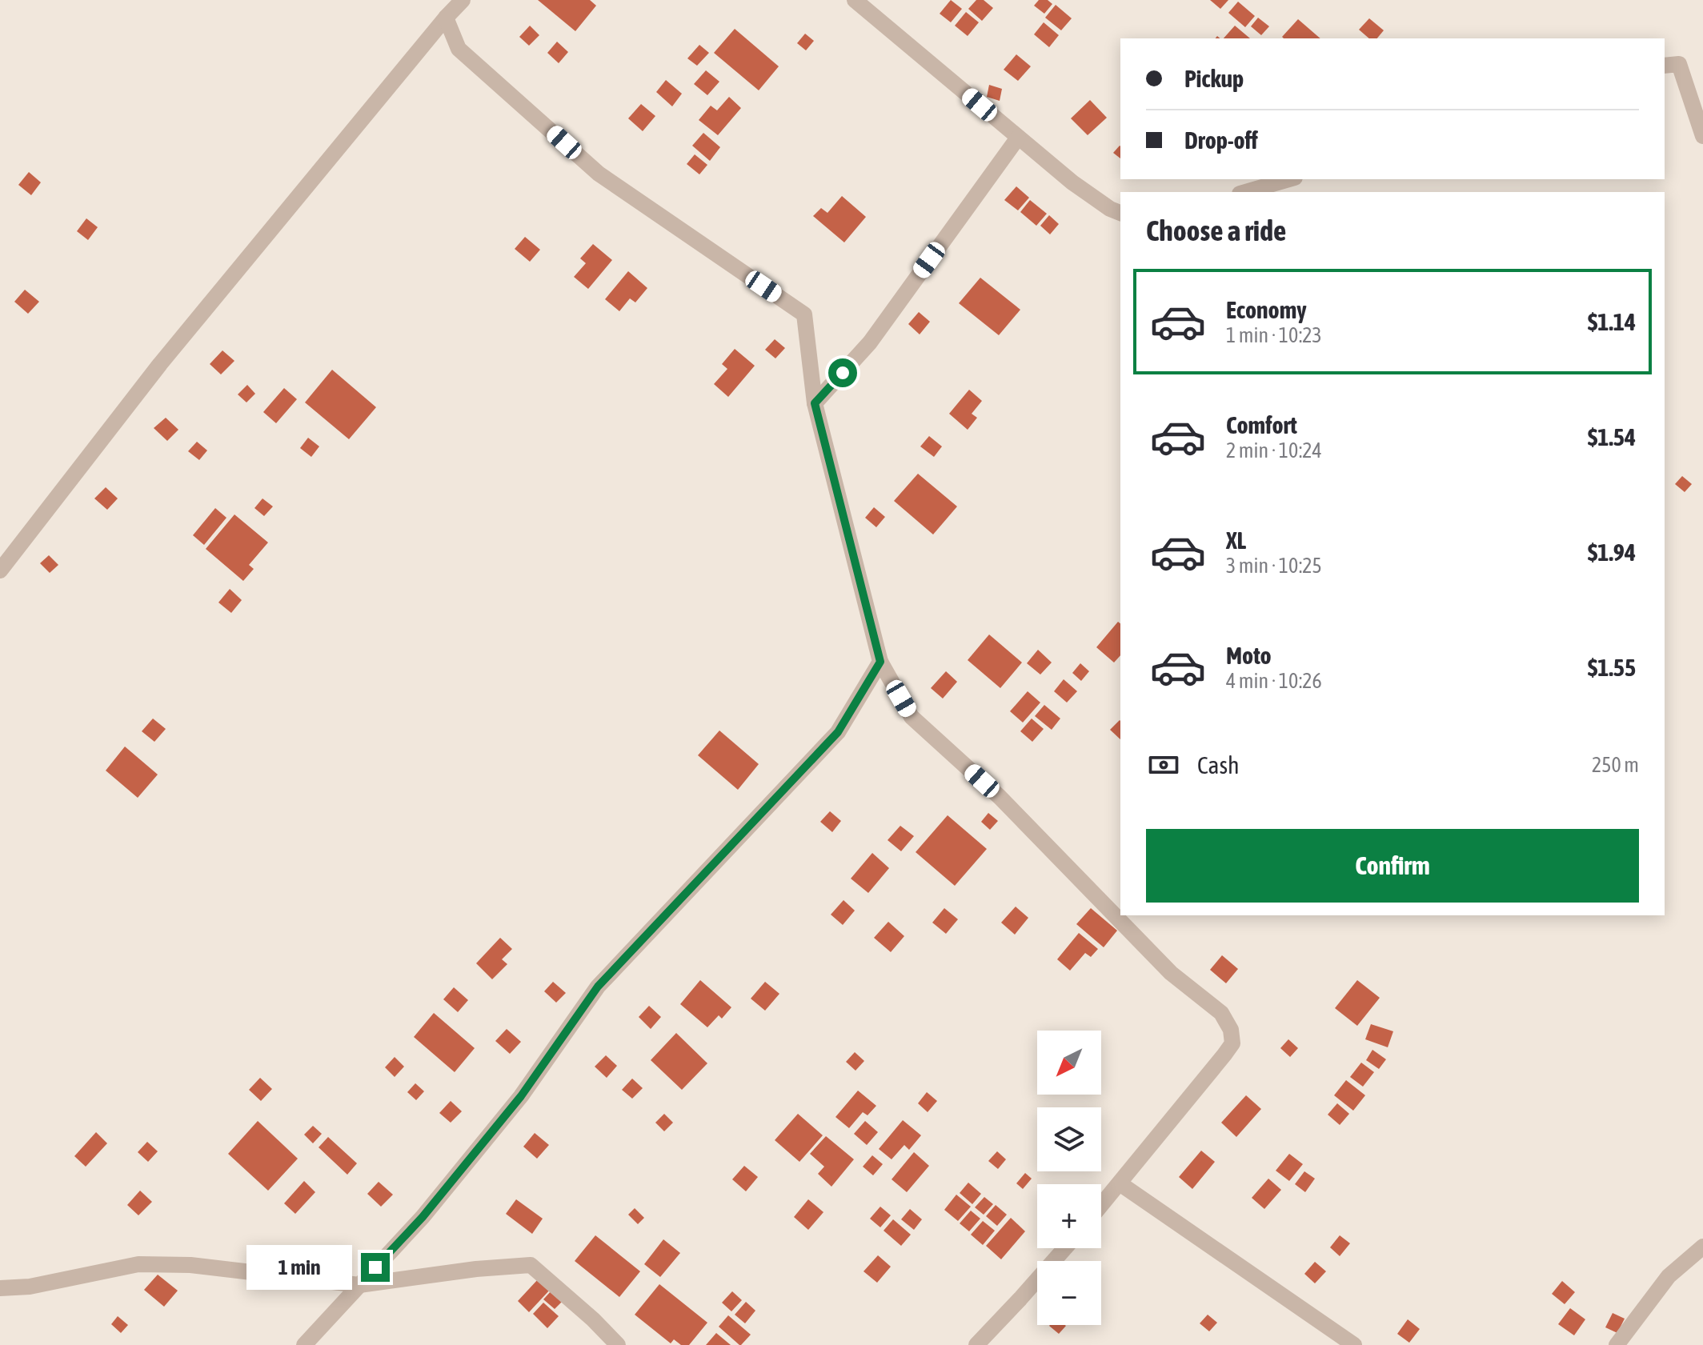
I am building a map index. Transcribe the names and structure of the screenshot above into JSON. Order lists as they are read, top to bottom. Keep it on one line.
{"north":"bottom left","page":{"banner":["Pickup","Drop-off"],"heading":"Choose a ride","list":[{"name":"Economy","note":"1 min · 10:23","value":"$1.14"},{"name":"Comfort","note":"2 min · 10:24","value":"$1.54"},{"name":"XL","note":"3 min · 10:25","value":"$1.94"},{"name":"Moto","note":"4 min · 10:26","value":"$1.55"}],"pay":["Cash","250 m"],"buttons":"Confirm","map_buttons":["+","−"],"bubble":"1 min"}}
